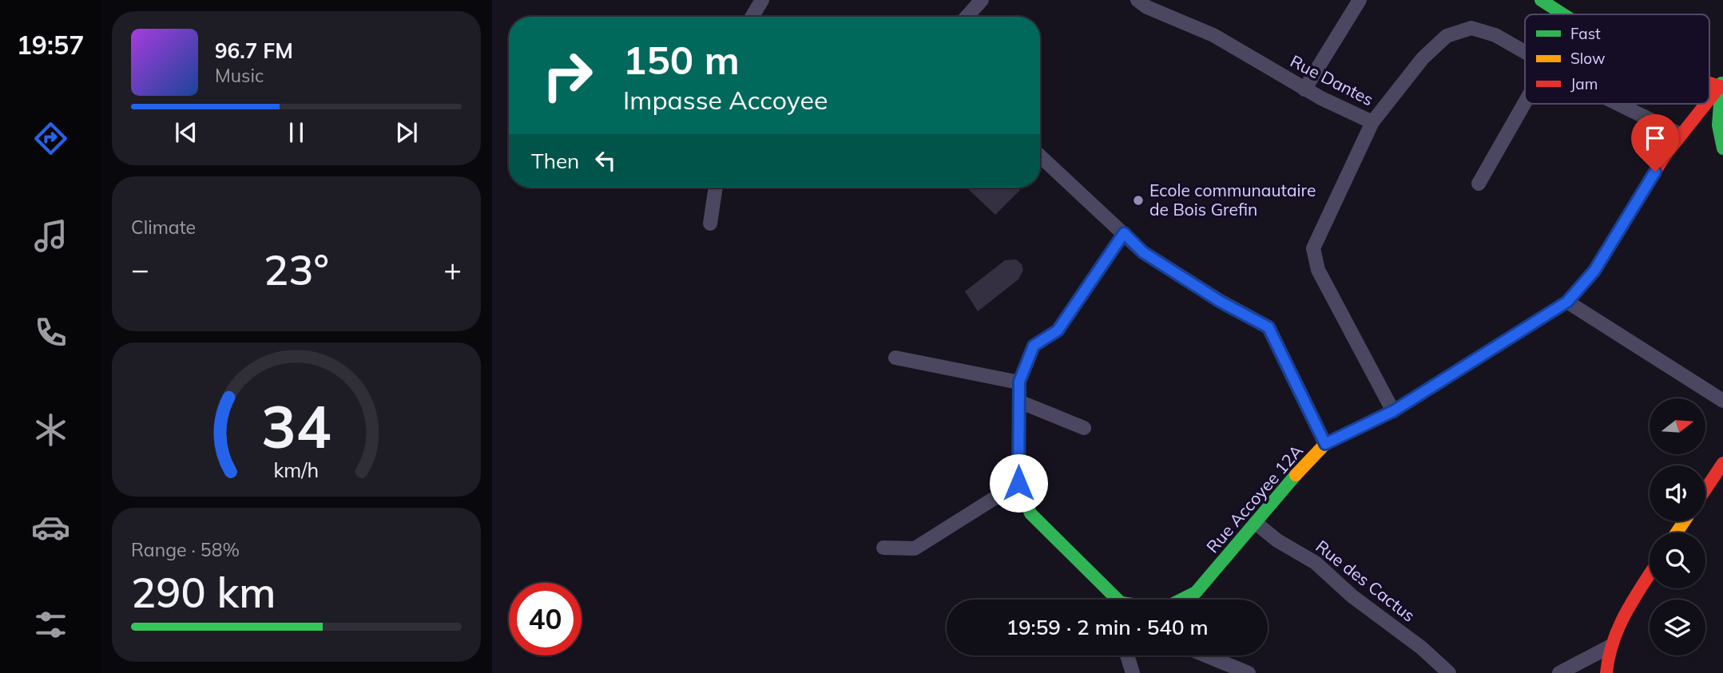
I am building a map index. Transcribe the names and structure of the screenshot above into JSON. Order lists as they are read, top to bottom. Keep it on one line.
{"streets":{"street":["Rue Dantes","Rue Accoyee 12A","Rue des Cactus"]},"crossings":[["Rue Dantes","Rue Accoyee 12A"],["Rue Accoyee 12A","Rue des Cactus"]],"places":["Ecole communautaire de Bois Grefin"],"legend":["Fast","Slow","Jam"],"north":"right","page":{"tabs":"19:57","turn":["150 m","Impasse Accoyee"],"song":["96.7 FM","Music"],"then":"Then","tile":["Climate",["Range · 58%","290 km"]],"heat":["−","23°","+"],"limit":"40","trip":"19:59 · 2 min · 540 m","gauge":["34","km/h"]}}
